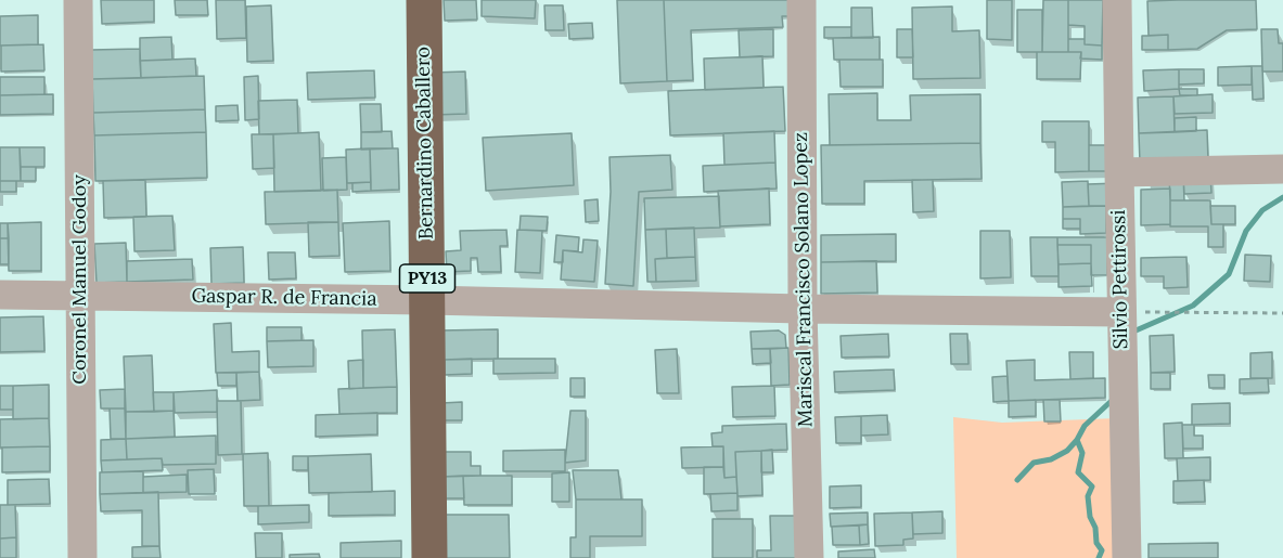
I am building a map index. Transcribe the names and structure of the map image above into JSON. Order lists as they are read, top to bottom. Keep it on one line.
{"streets":{"highway":["Bernardino Caballero","PY13"],"street":["Coronel Manuel Godoy","Mariscal Francisco Solano Lopez","Silvio Pettirossi","Gaspar R. de Francia"]},"crossings":[["Bernardino Caballero","Gaspar R. de Francia"],["Coronel Manuel Godoy","Gaspar R. de Francia"],["Mariscal Francisco Solano Lopez","Gaspar R. de Francia"],["Silvio Pettirossi","Gaspar R. de Francia"]]}
